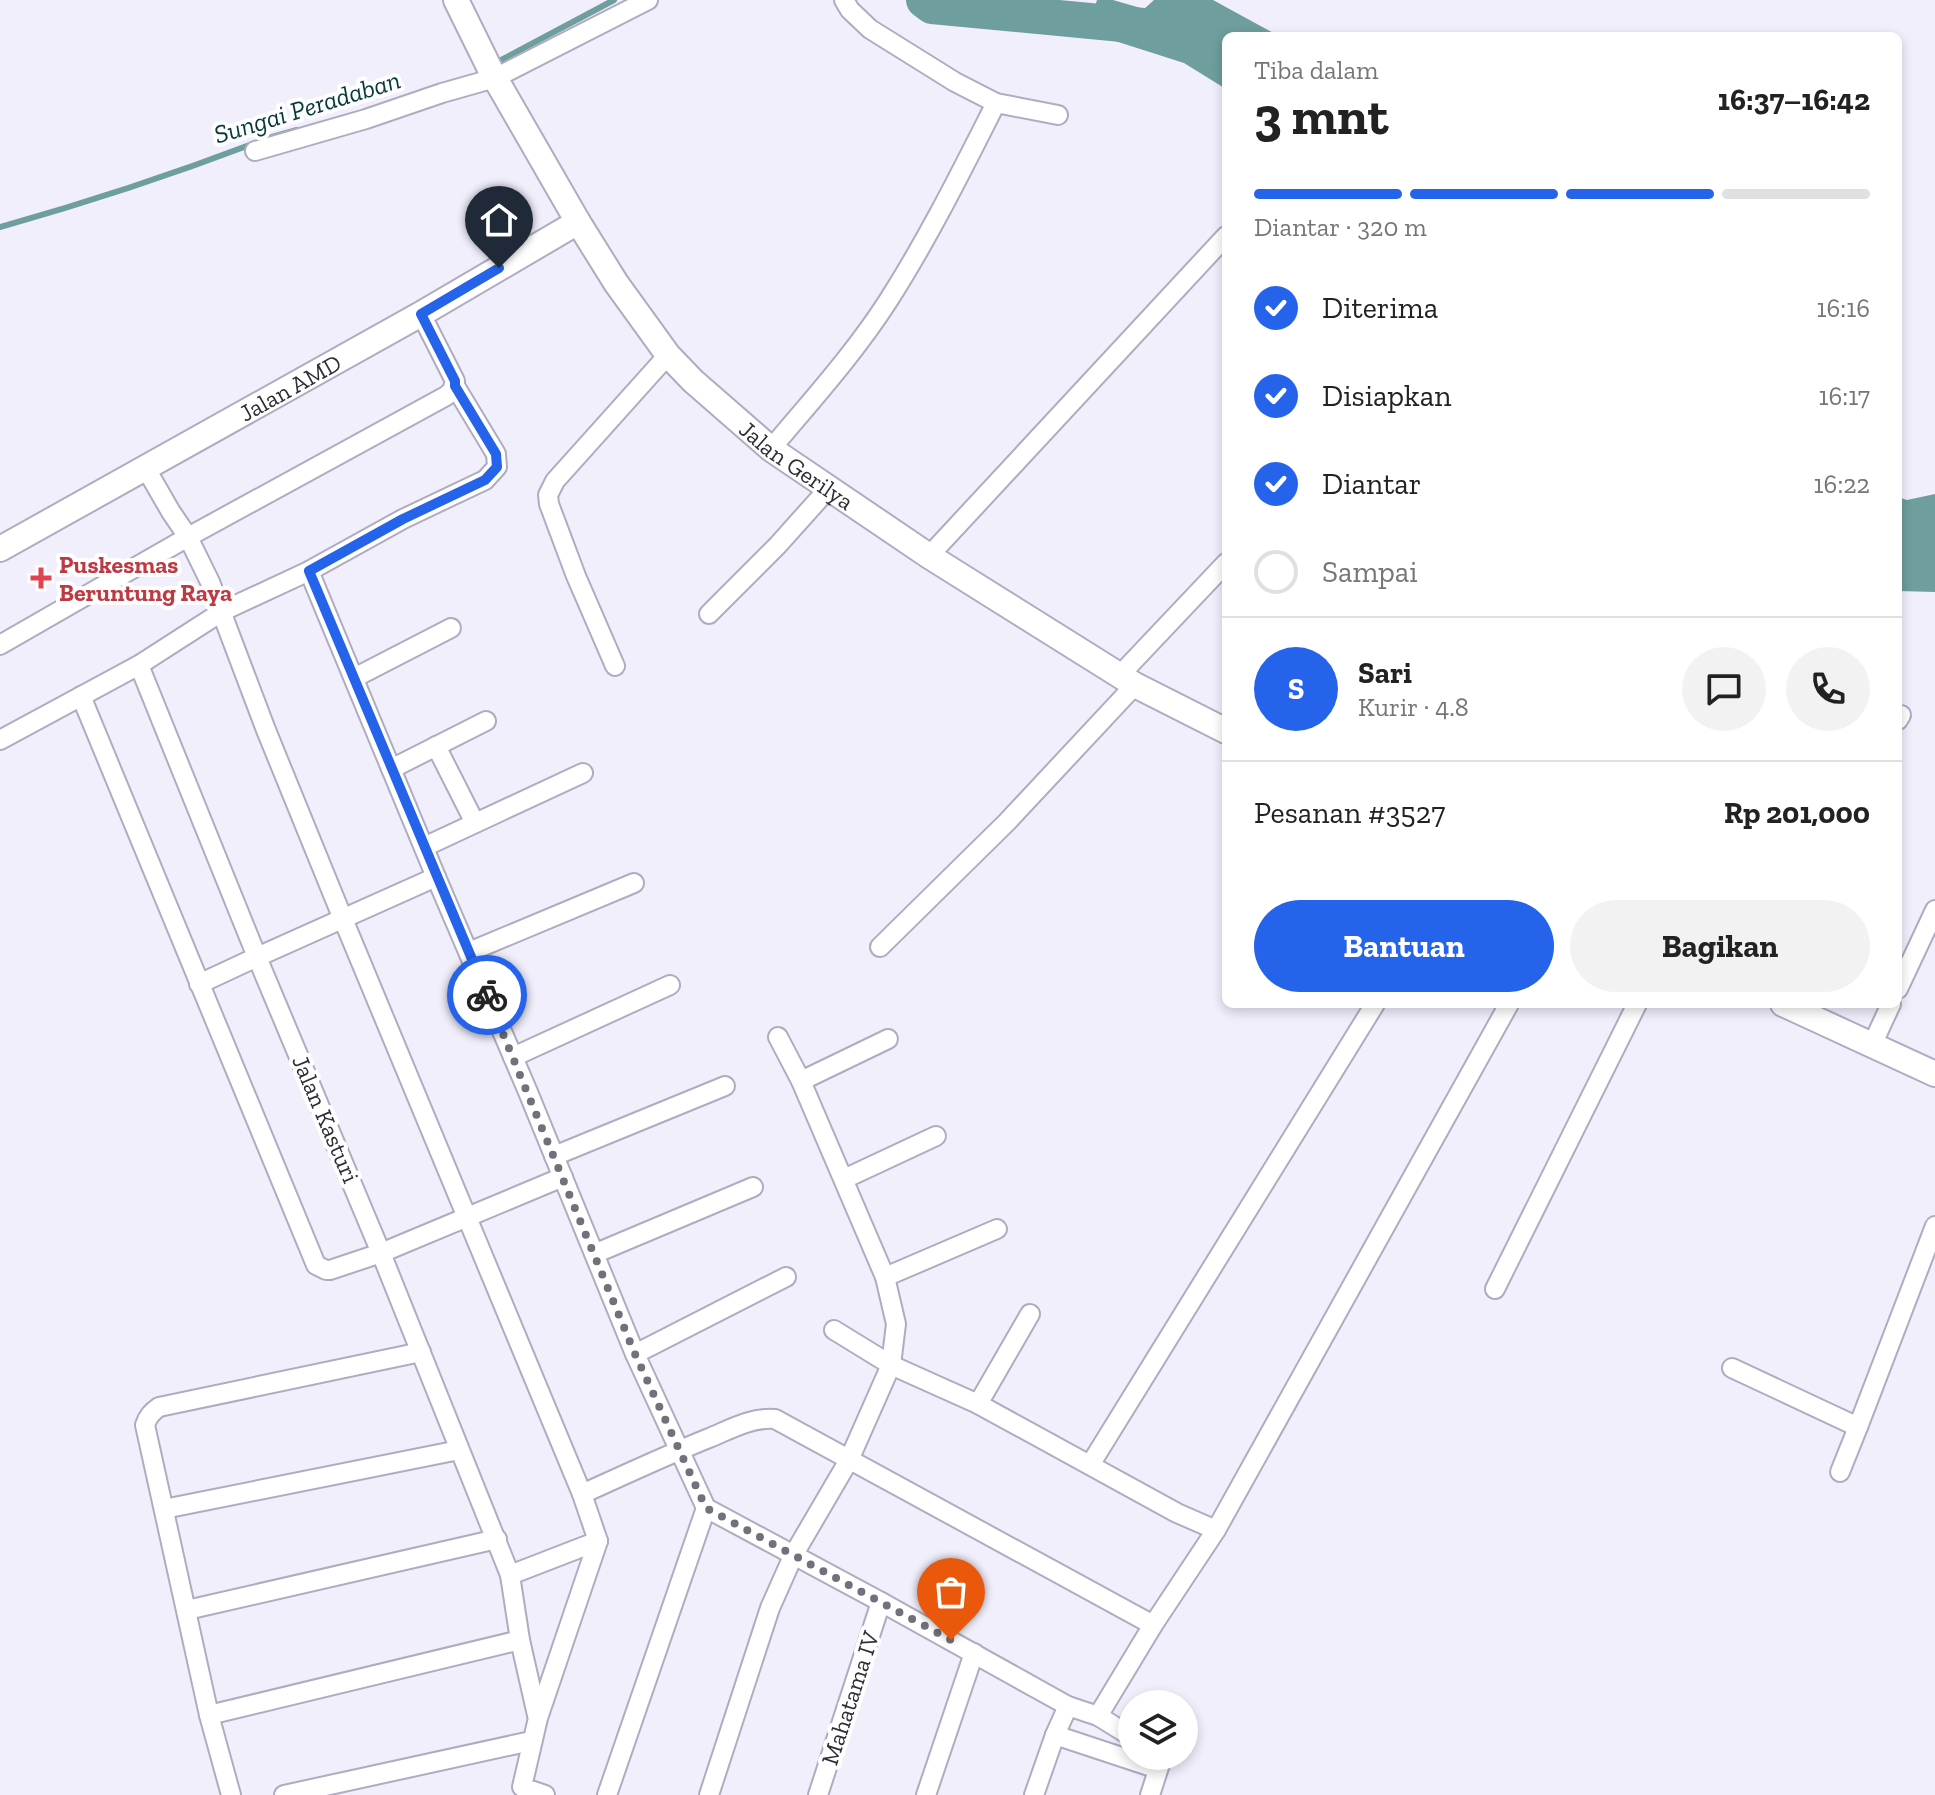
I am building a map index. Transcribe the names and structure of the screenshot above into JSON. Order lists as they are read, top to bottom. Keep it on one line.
{"streets":{"street":["Jalan AMD","Jalan Gerilya","Jalan Kasturi","Mahatama IV"]},"crossings":[["Jalan AMD","Jalan Gerilya"]],"water":["Sungai Peradaban"],"places":{"health":["Puskesmas Beruntung Raya"]},"page":{"heading":["3 mnt","Tiba dalam","16:37–16:42"],"panel":["Sari","Kurir · 4.8","Pesanan #3527","Rp 201,000"],"bar":"Diantar · 320 m","list":[["Diterima","16:16"],["Disiapkan","16:17"],["Diantar","16:22"],"Sampai"],"round":"S","buttons":["Bantuan","Bagikan"]}}
